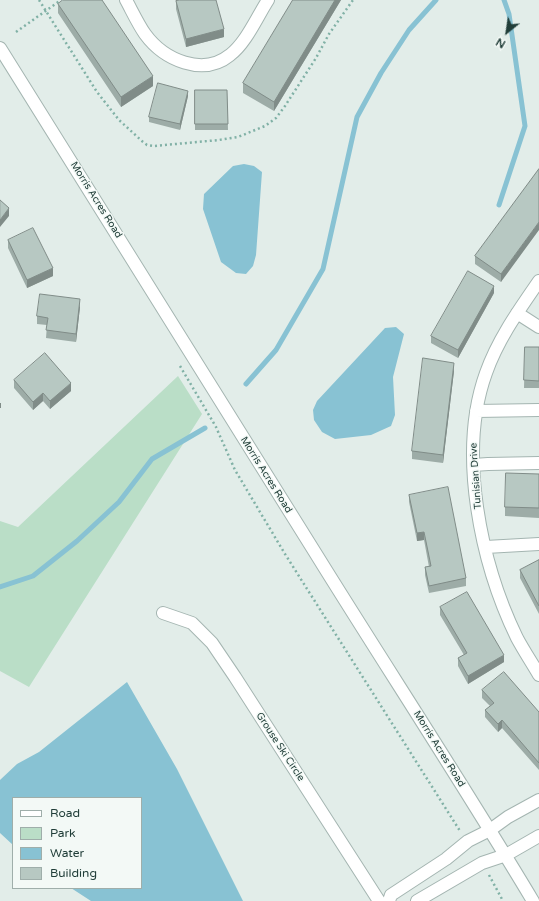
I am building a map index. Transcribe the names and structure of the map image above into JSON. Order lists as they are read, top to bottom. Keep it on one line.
{"streets":{"street":["Morris Acres Road","Tunisian Drive","Grouse Ski Circle"]},"legend":["Road","Park","Water","Building"],"north":"bottom left"}
